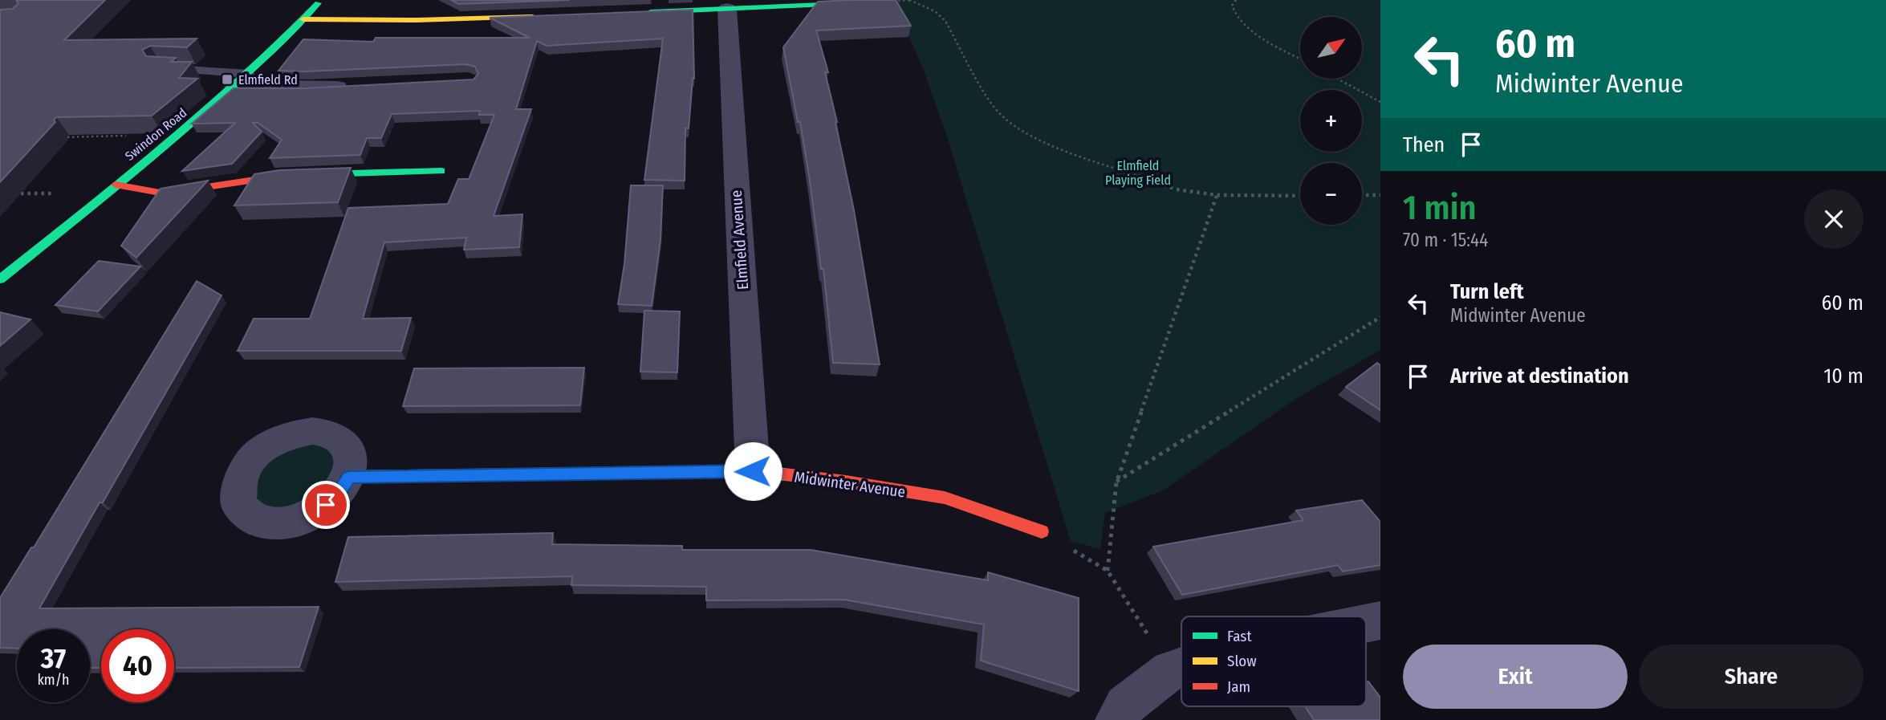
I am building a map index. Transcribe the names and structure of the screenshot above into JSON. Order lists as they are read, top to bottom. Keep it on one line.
{"streets":{"street":["Swindon Road","Elmfield Avenue","Midwinter Avenue"]},"crossings":[["Elmfield Avenue","Midwinter Avenue"]],"parks":["Elmfield Playing Field"],"places":{"transit":["Elmfield Rd"]},"legend":["Fast","Slow","Jam"],"north":"top right","page":{"turn":["60 m","Midwinter Avenue"],"map_buttons":["+","−"],"then":"Then","heading":["1 min","70 m · 15:44"],"list":[{"name":"Turn left","note":"Midwinter Avenue","value":"60 m"},{"name":"Arrive at destination","value":"10 m"}],"speed":"37 km/h","limit":"40","buttons":["Exit","Share"]}}
